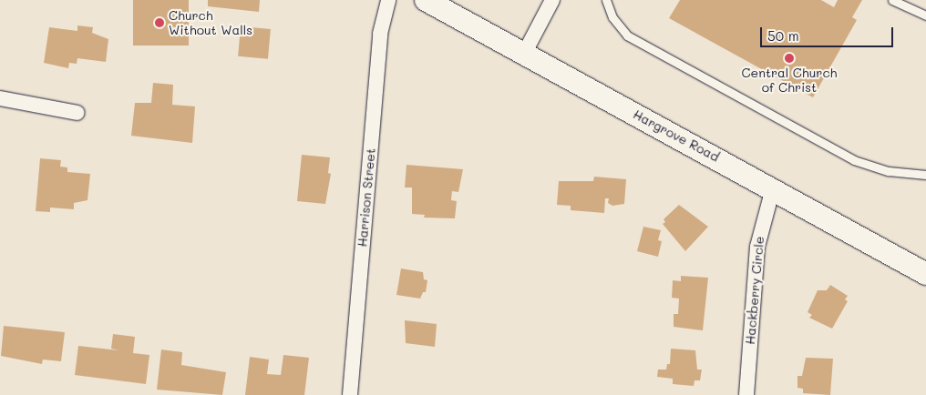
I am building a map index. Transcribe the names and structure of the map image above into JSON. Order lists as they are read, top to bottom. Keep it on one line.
{"streets":{"main road":["Hargrove Road"],"street":["Harrison Street","Hackberry Circle"]},"crossings":[["Hargrove Road","Hackberry Circle"]],"places":["Church Without Walls","Central Church of Christ"],"scale_bar":"50 m"}
